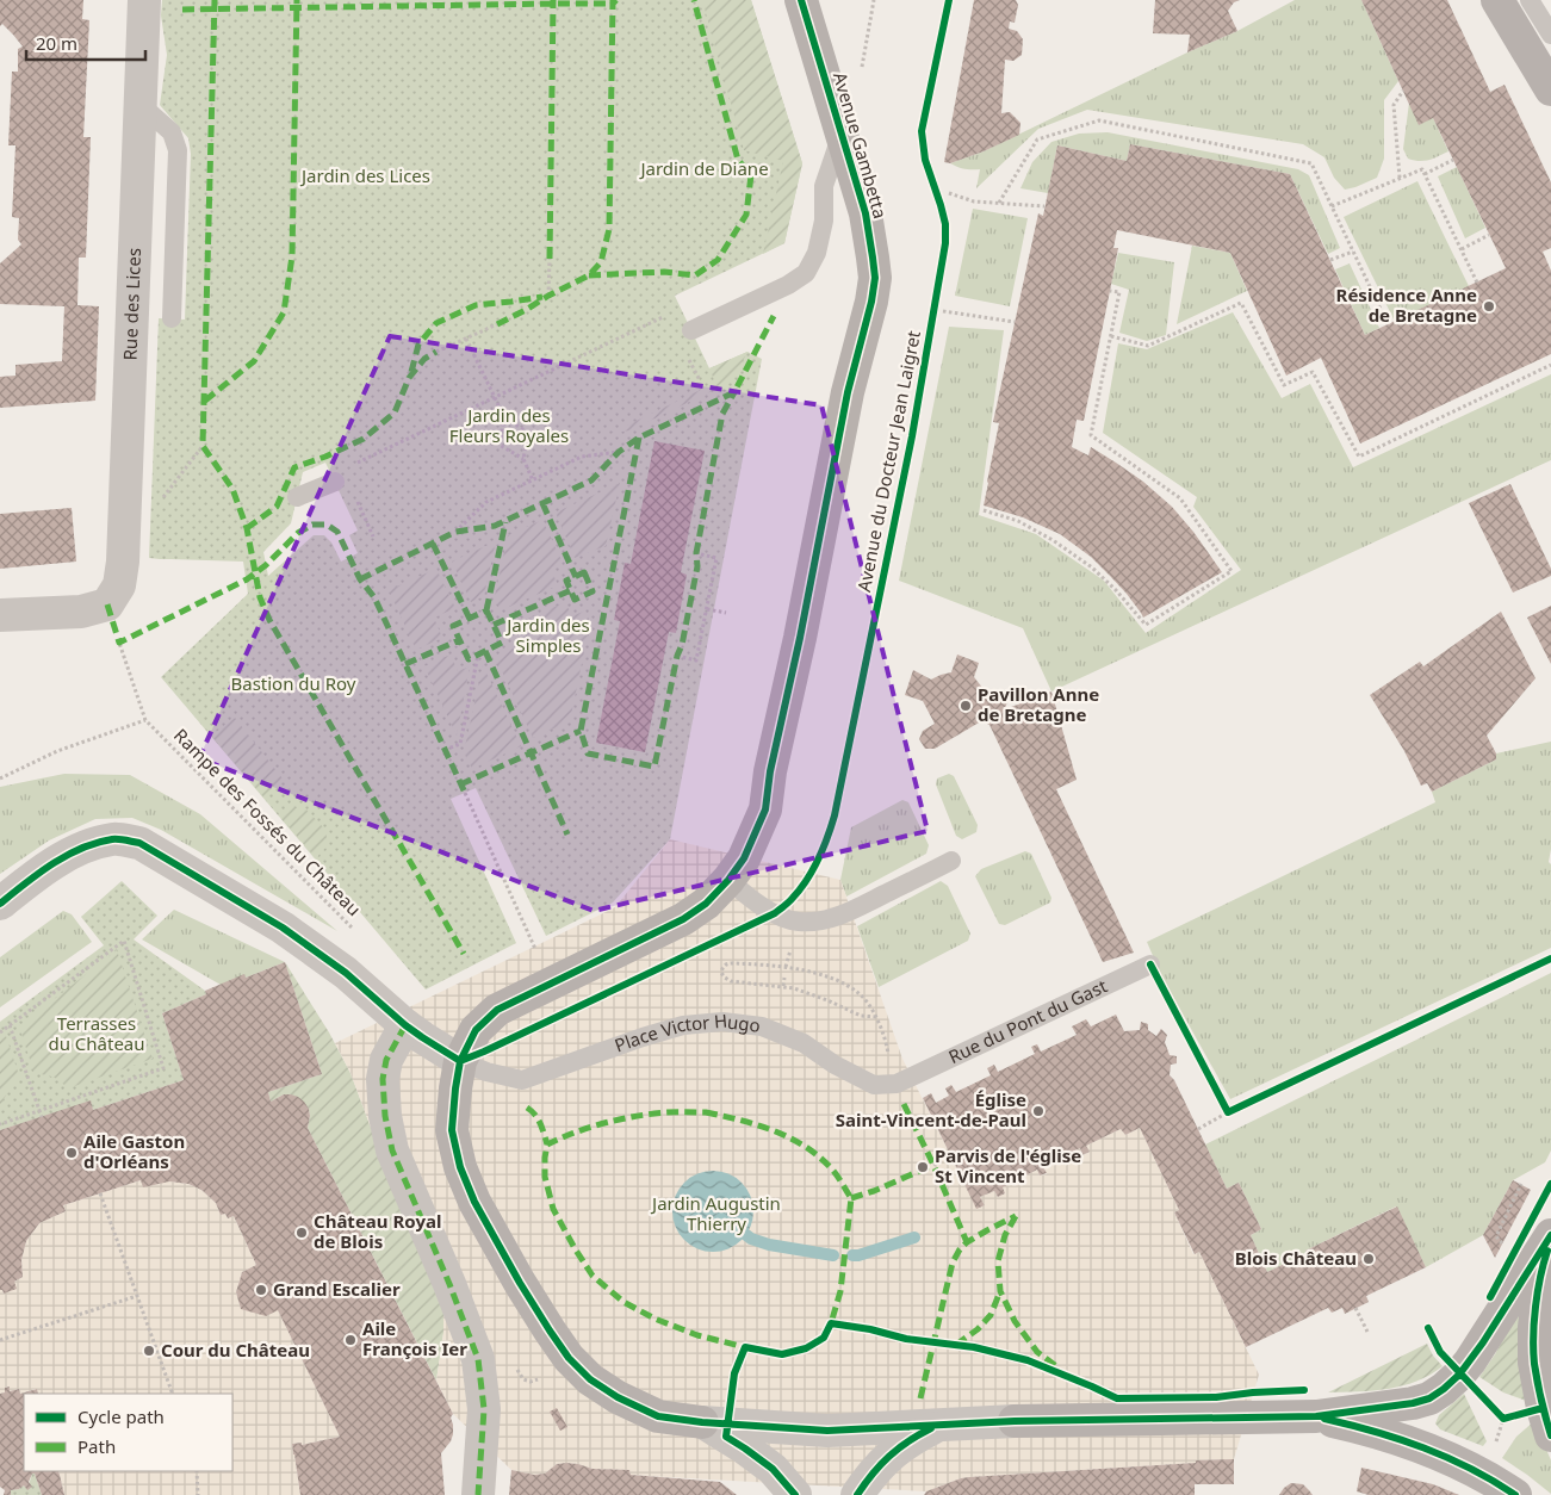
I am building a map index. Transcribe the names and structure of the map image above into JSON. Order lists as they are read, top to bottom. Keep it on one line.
{"streets":{"main road":["Avenue Gambetta"],"street":["Rue des Lices"],"lane":["Rue du Pont du Gast","Place Victor Hugo"],"path":["Rampe des Fossés du Château"],"cycle path":["Avenue du Docteur Jean Laigret"]},"crossings":[["Avenue Gambetta","Place Victor Hugo"],["Rue du Pont du Gast","Place Victor Hugo"]],"parks":["Jardin de Diane","Jardin des Lices","Jardin des Fleurs Royales","Jardin des Simples","Bastion du Roy","Terrasses du Château","Jardin Augustin Thierry"],"places":["Résidence Anne de Bretagne","Pavillon Anne de Bretagne","Église Saint-Vincent-de-Paul","Aile Gaston d'Orléans","Parvis de l'église St Vincent","Château Royal de Blois","Blois Château","Grand Escalier","Aile François Ier","Cour du Château"],"legend":["Cycle path","Path"],"scale_bar":"20 m"}
